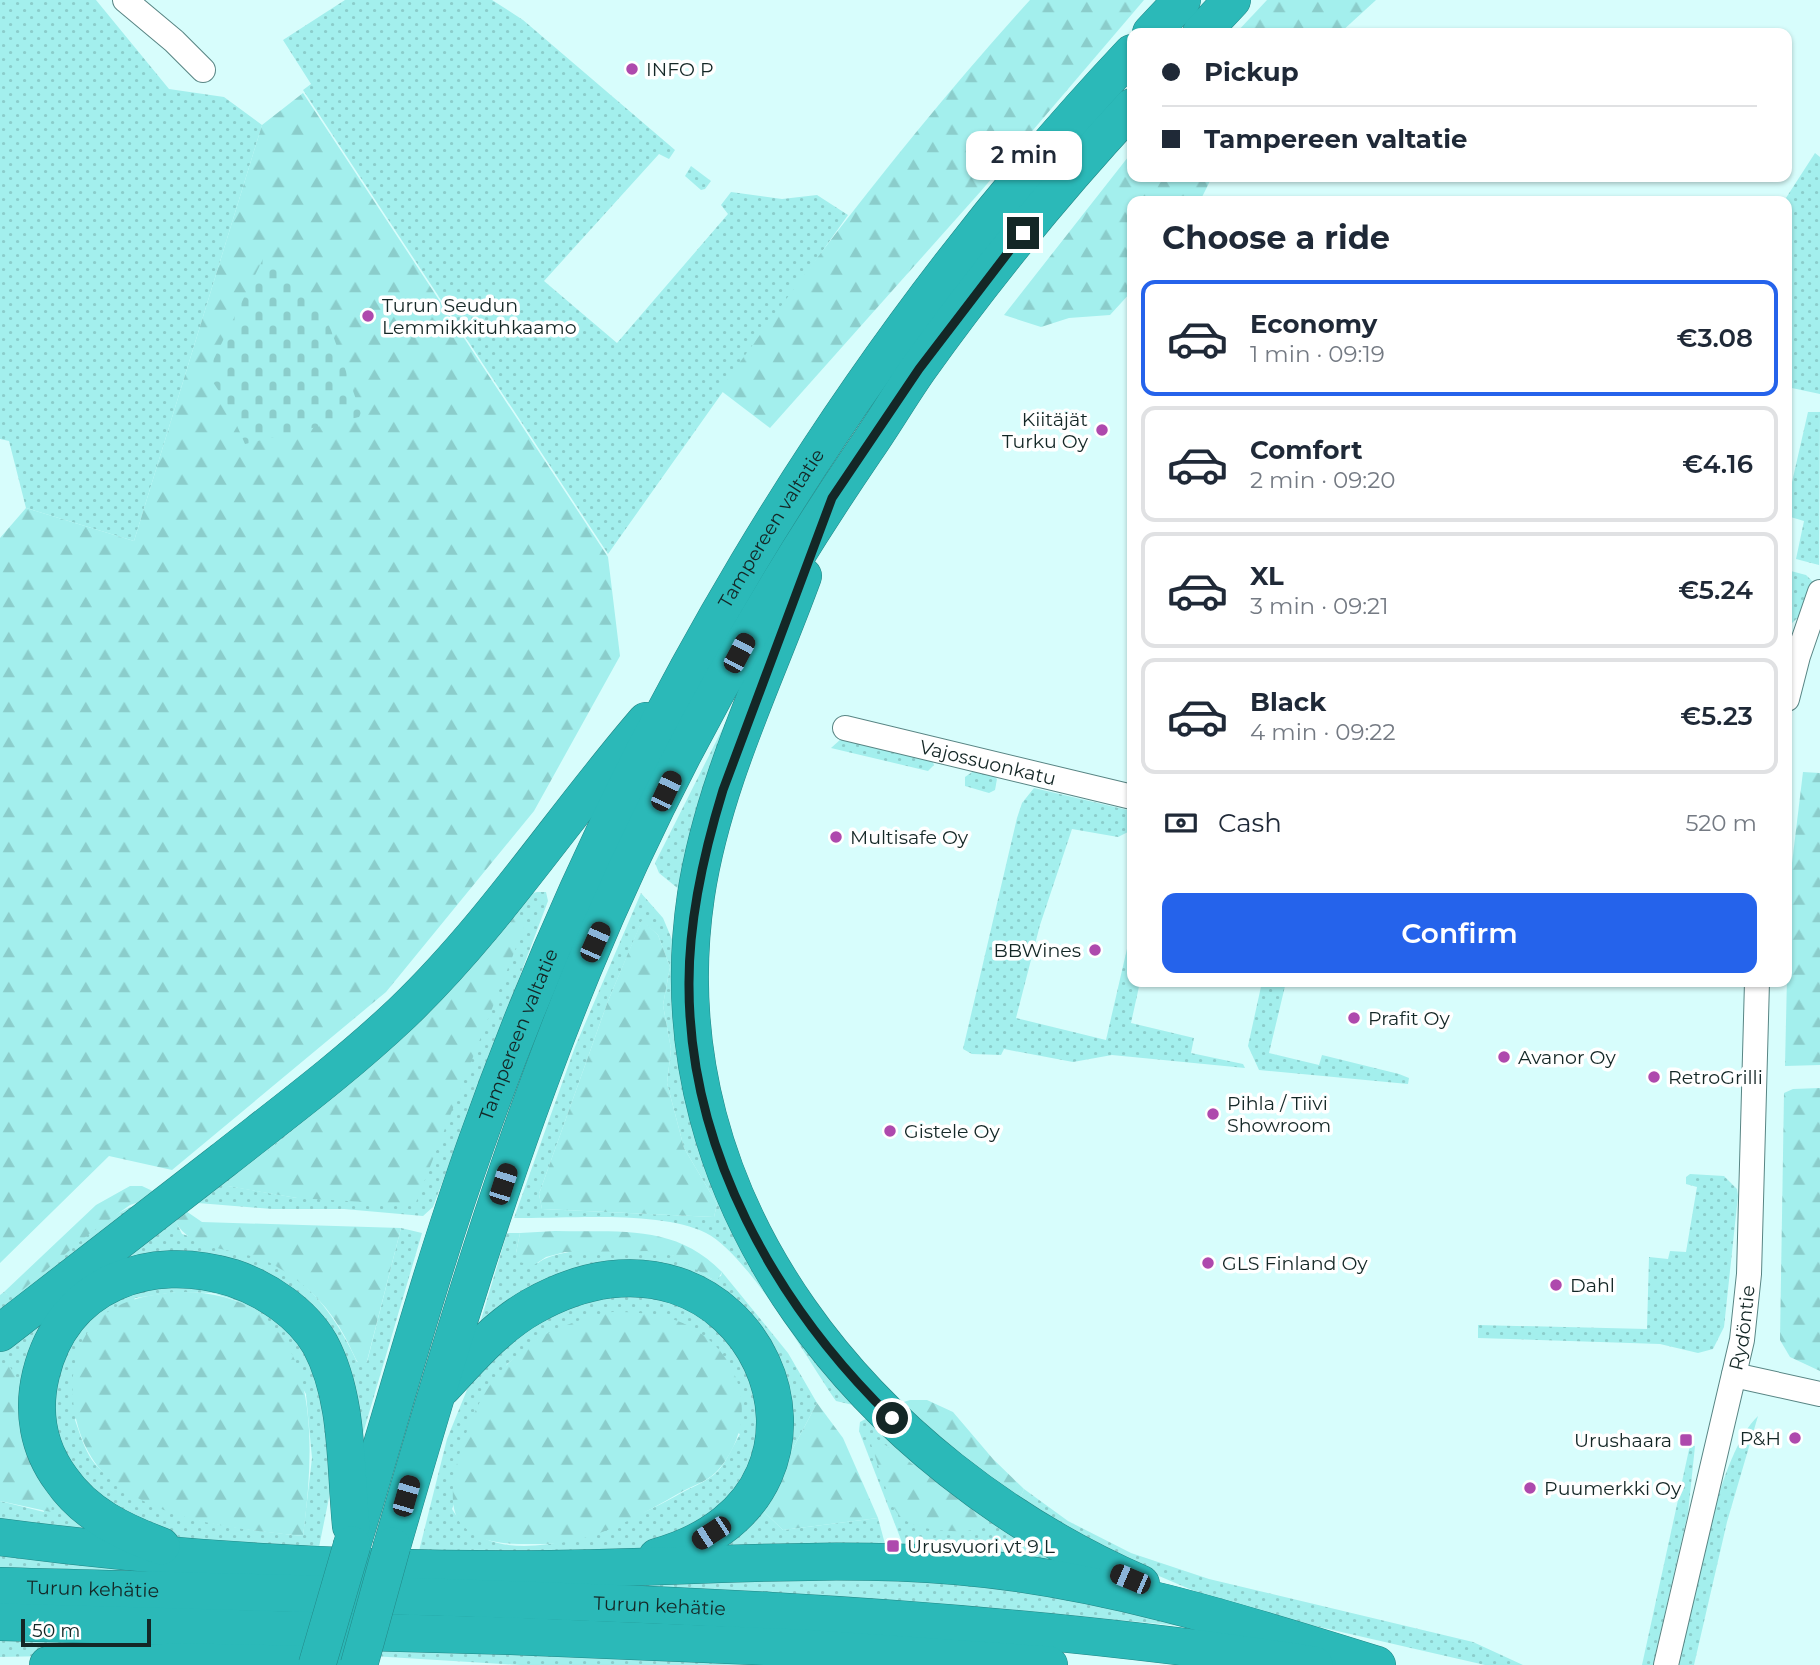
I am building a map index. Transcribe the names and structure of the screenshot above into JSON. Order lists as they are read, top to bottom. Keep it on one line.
{"streets":{"highway":["Tampereen valtatie","Turun kehätie"],"street":["Vajossuonkatu","Rydöntie"]},"places":{"other":["INFO P","Turun Seudun Lemmikkituhkaamo","Kiitäjät Turku Oy","Multisafe Oy","BBWines","Prafit Oy","Avanor Oy","RetroGrilli","Pihla / Tiivi Showroom","Gistele Oy","GLS Finland Oy","Dahl","P&H","Puumerkki Oy"],"transit":["Urushaara","Urusvuori vt 9 L"]},"scale_bar":"50 m","page":{"banner":["Pickup","Tampereen valtatie"],"bubble":"2 min","heading":"Choose a ride","list":[{"name":"Economy","note":"1 min · 09:19","value":"€3.08"},{"name":"Comfort","note":"2 min · 09:20","value":"€4.16"},{"name":"XL","note":"3 min · 09:21","value":"€5.24"},{"name":"Black","note":"4 min · 09:22","value":"€5.23"}],"pay":["Cash","520 m"],"buttons":"Confirm","scale":"50 m"}}
